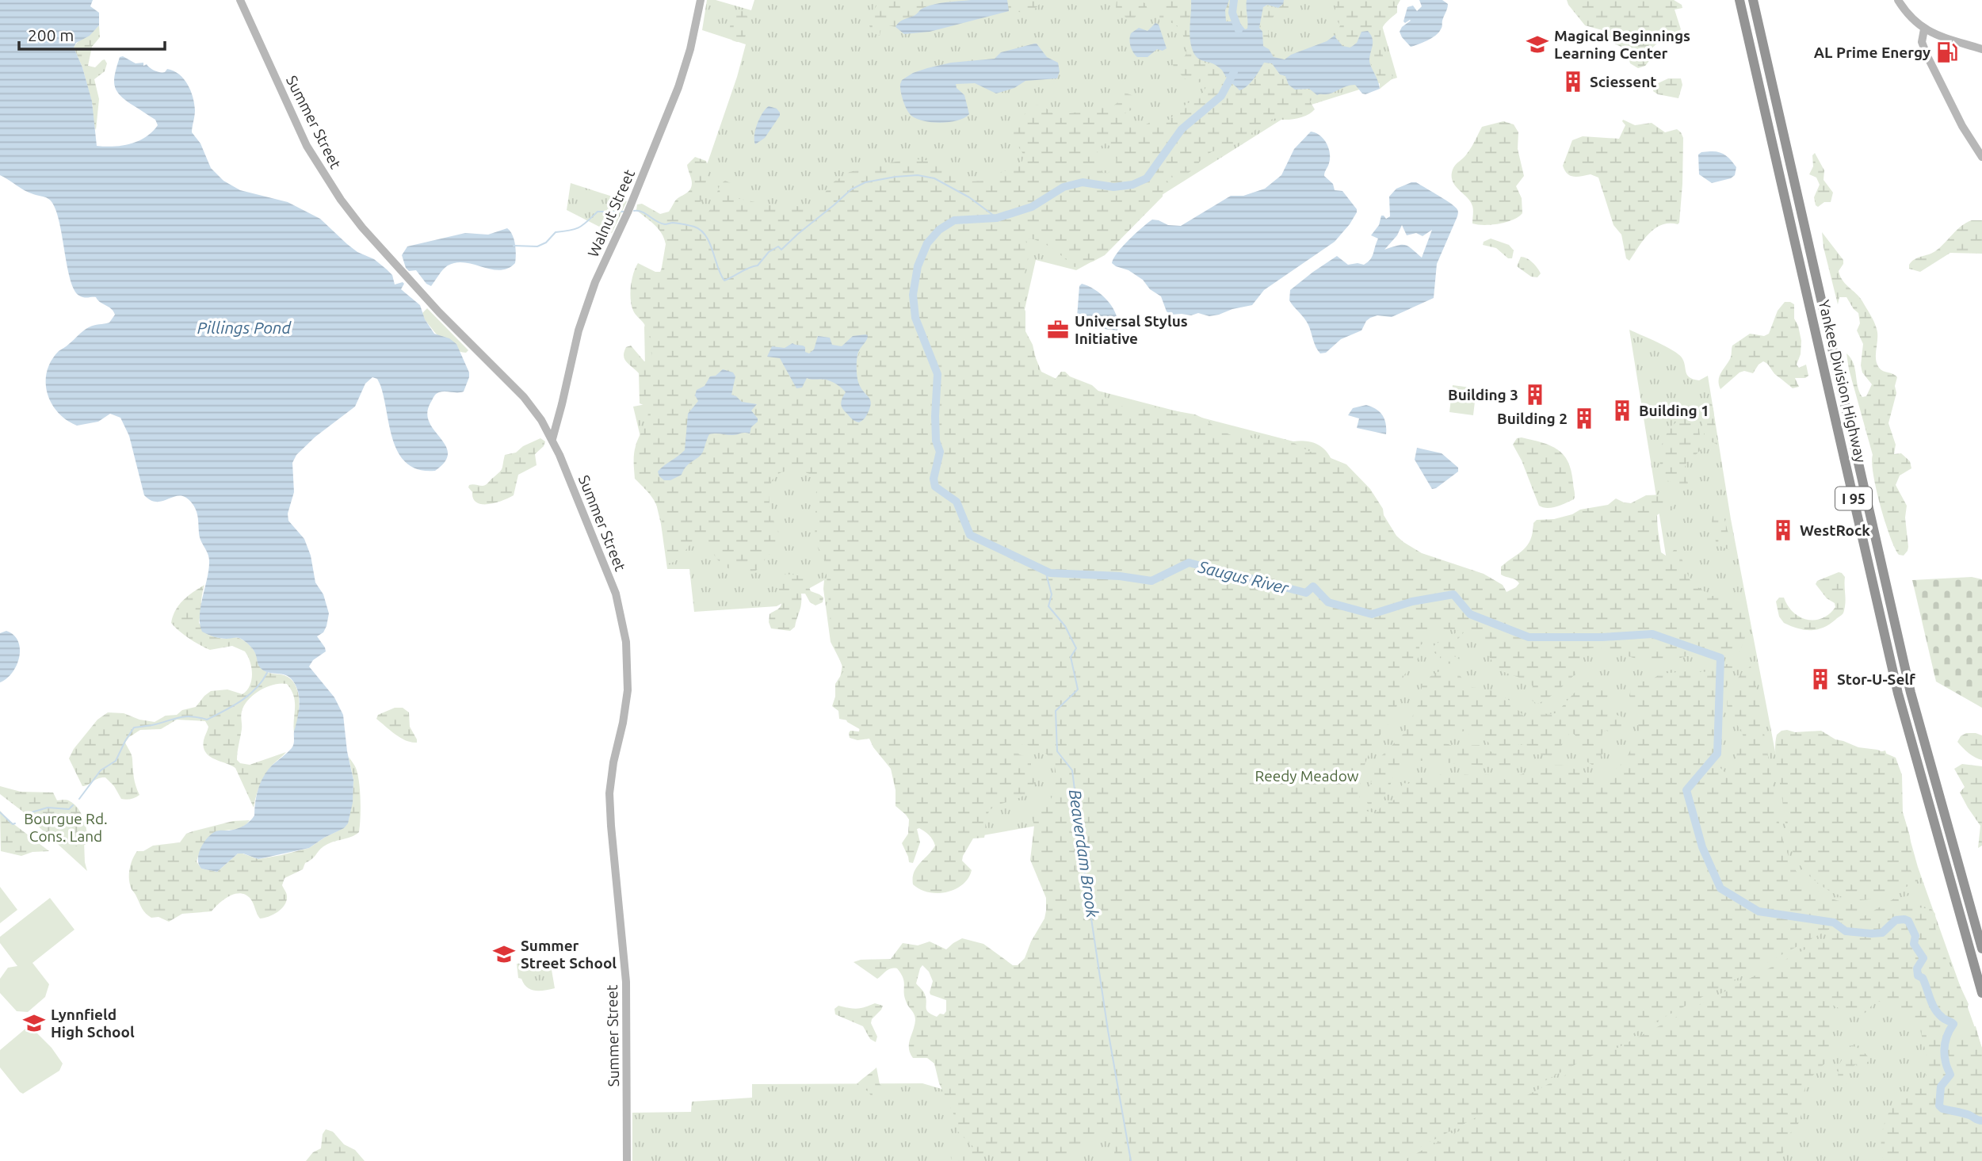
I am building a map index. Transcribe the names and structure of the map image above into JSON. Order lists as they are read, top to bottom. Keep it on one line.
{"streets":{"highway":["Yankee Division Highway","I 95"],"main road":["Summer Street","Walnut Street"]},"crossings":[["Summer Street","Walnut Street"]],"water":["Pillings Pond","Saugus River","Beaverdam Brook"],"parks":["Reedy Meadow","Bourgue Rd. Cons. Land"],"places":{"school or university":["Magical Beginnings Learning Center","Summer Street School","Lynnfield High School"],"fuel station":["AL Prime Energy"],"building":["Sciessent","Building 3","Building 1","Building 2","WestRock","Stor-U-Self"],"office":["Universal Stylus Initiative"]},"scale_bar":"200 m"}
